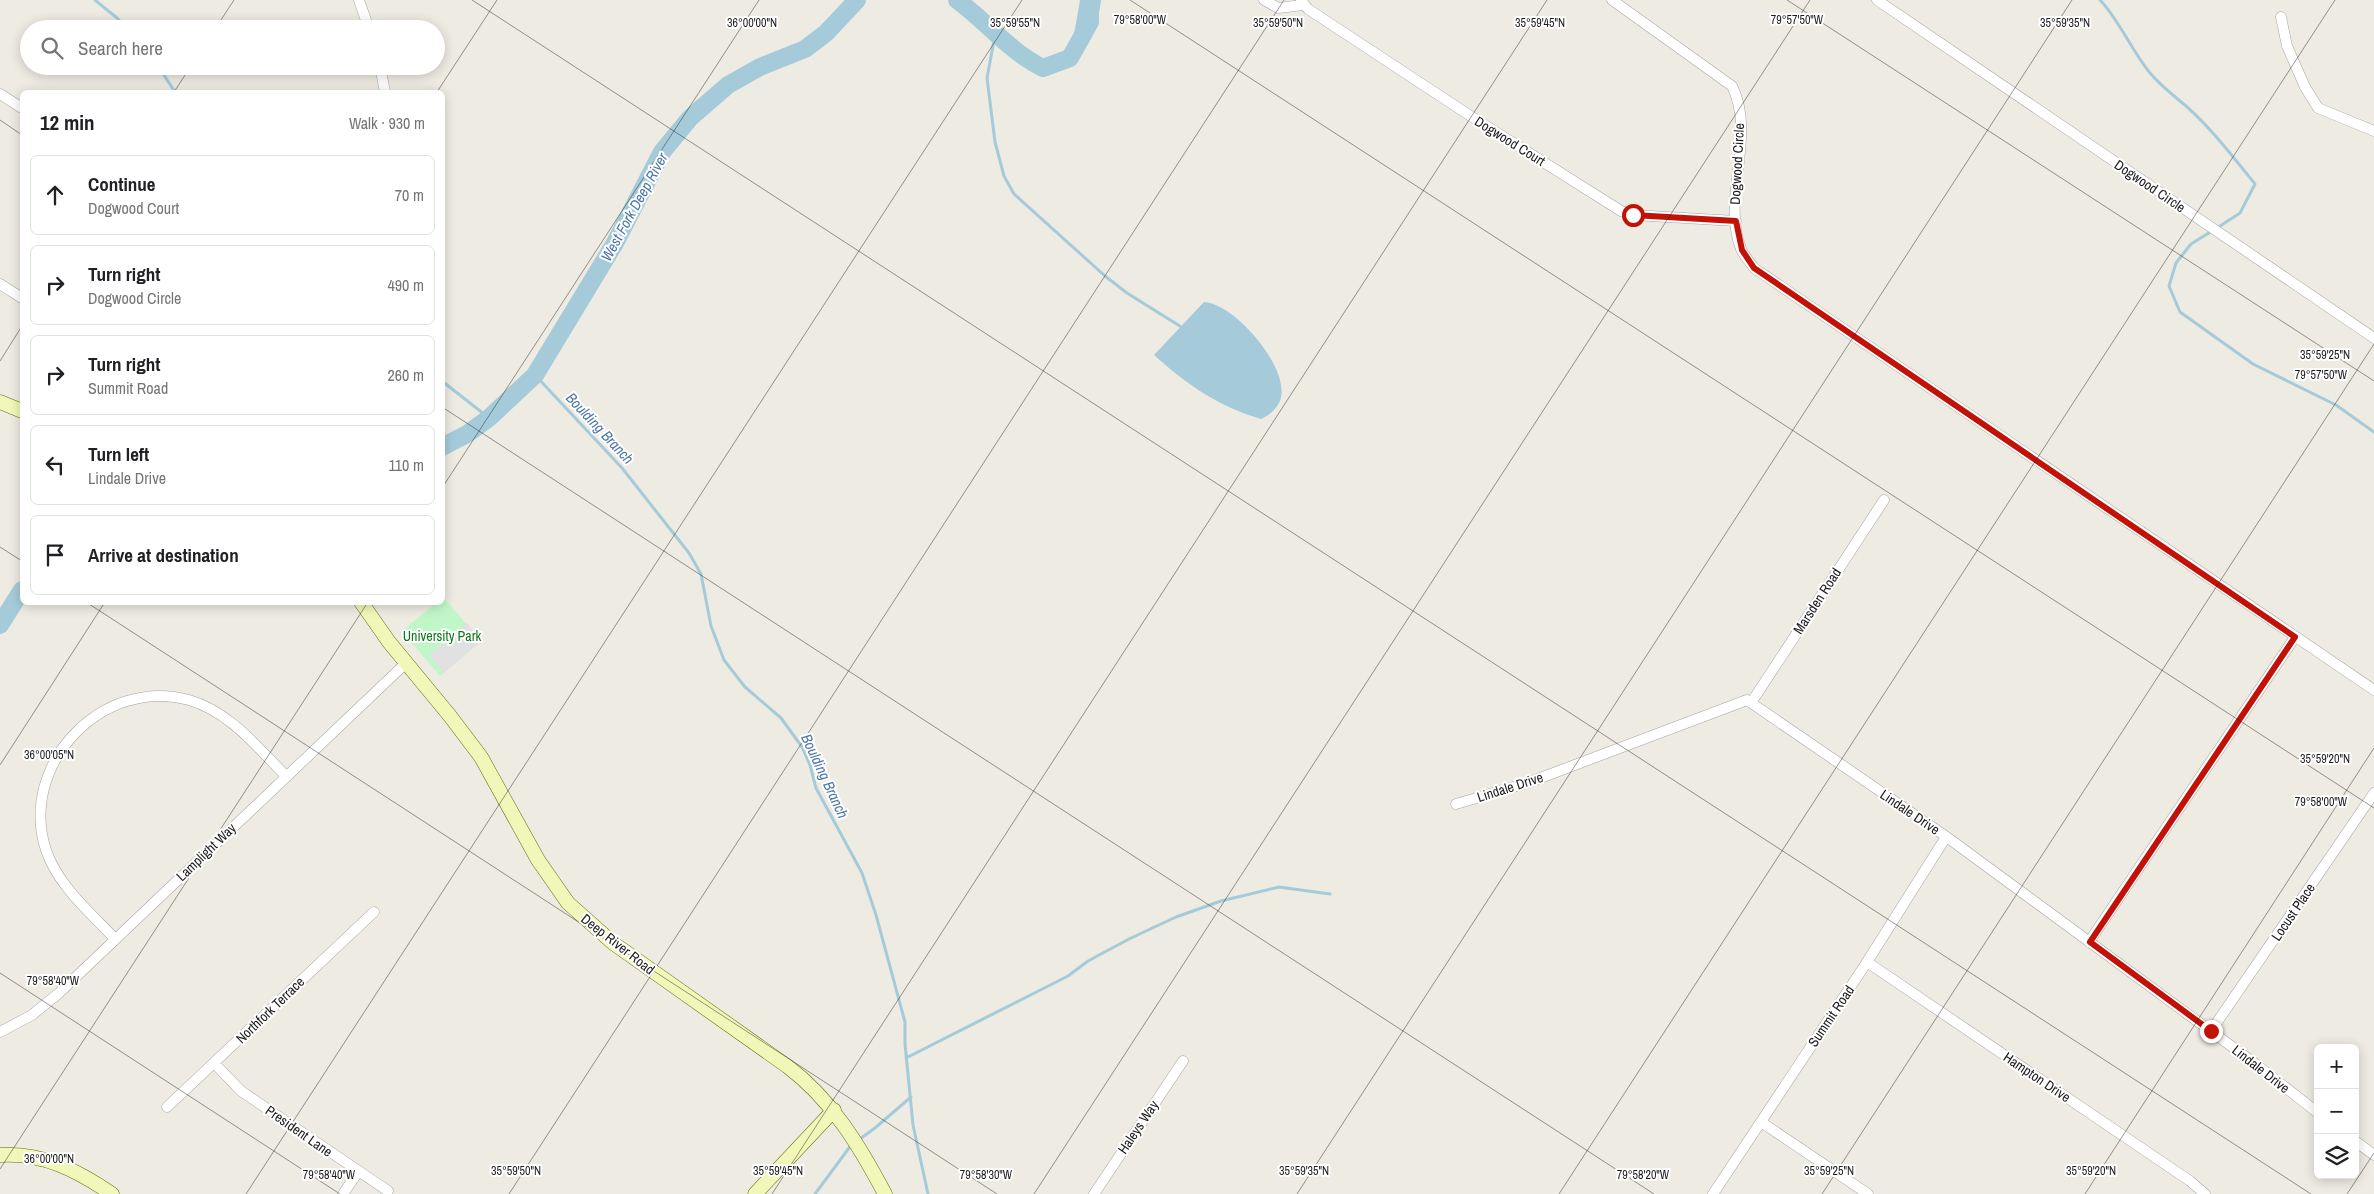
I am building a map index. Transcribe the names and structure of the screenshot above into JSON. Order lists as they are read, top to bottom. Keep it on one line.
{"streets":{"street":["Dogwood Court","Dogwood Circle","Marsden Road","Lindale Drive","Lamplight Way","Locust Place","Deep River Road","Northfork Terrace","Summit Road","Hampton Drive","Haleys Way","President Lane"]},"crossings":[["Dogwood Court","Dogwood Circle"],["Marsden Road","Lindale Drive"],["Lindale Drive","Locust Place"],["Lindale Drive","Summit Road"],["Lamplight Way","Deep River Road"],["Northfork Terrace","President Lane"],["Summit Road","Hampton Drive"]],"water":["West Fork Deep River","Boulding Branch"],"parks":["University Park"],"page":{"search":"Search here","heading":["12 min","Walk · 930 m"],"list":[["Continue","Dogwood Court","70 m"],["Turn right","Dogwood Circle","490 m"],["Turn right","Summit Road","260 m"],["Turn left","Lindale Drive","110 m"],"Arrive at destination"],"map_buttons":["+","−"]},"coordinates":["79°58'00\"W","79°57'50\"W","36°00'00\"N","35°59'55\"N","35°59'50\"N","35°59'45\"N","35°59'35\"N","35°59'25\"N","36°00'05\"N","35°59'20\"N","79°58'40\"W","79°58'30\"W","79°58'20\"W"]}
